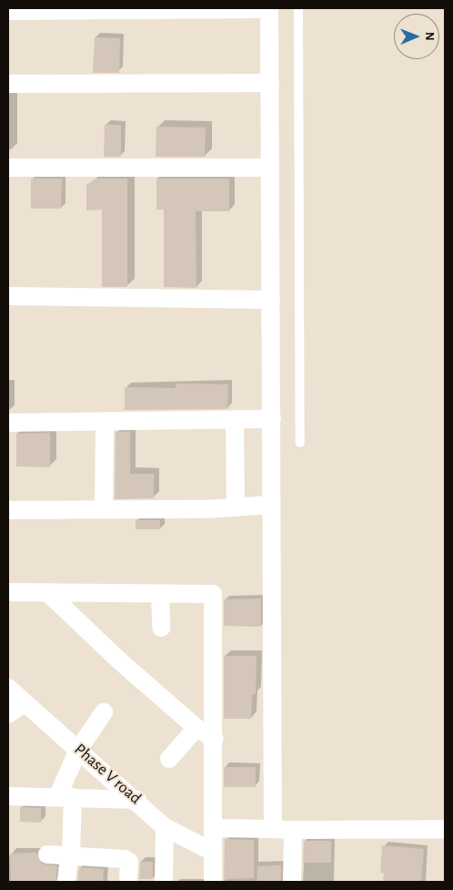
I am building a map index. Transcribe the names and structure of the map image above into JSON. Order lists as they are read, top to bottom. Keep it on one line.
{"streets":{"street":["Phase V road"]},"north":"right"}
